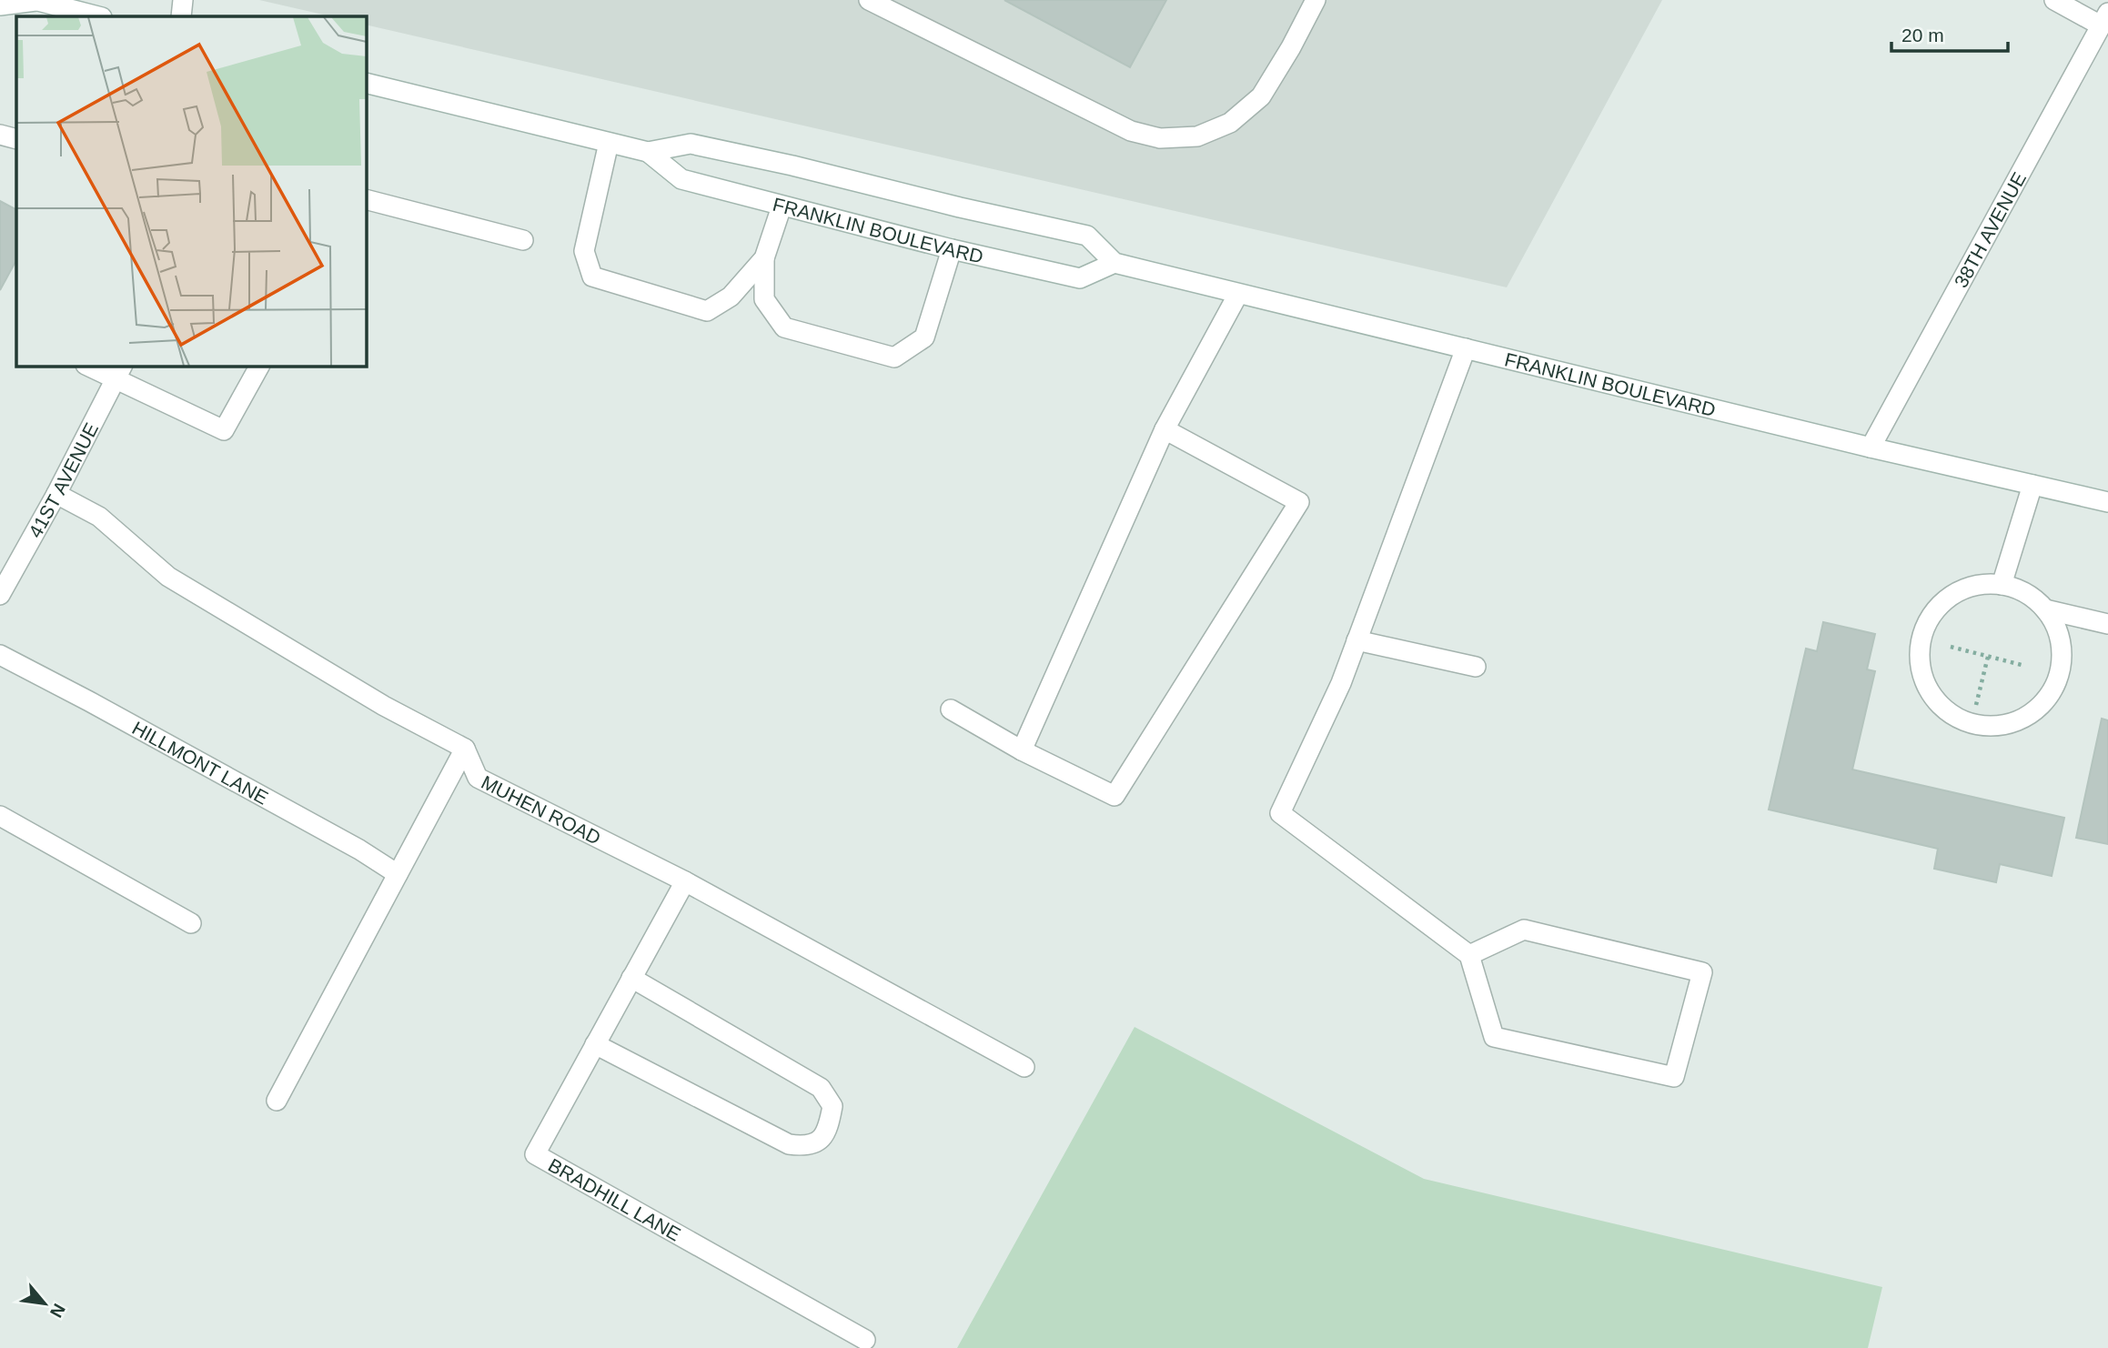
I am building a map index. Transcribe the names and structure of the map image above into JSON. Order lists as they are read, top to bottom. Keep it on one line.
{"streets":{"street":["FRANKLIN BOULEVARD","38TH AVENUE","41ST AVENUE","HILLMONT LANE","MUHEN ROAD","BRADHILL LANE"]},"crossings":[["FRANKLIN BOULEVARD","38TH AVENUE"],["MUHEN ROAD","BRADHILL LANE"]],"scale_bar":"20 m","north":"bottom right"}
